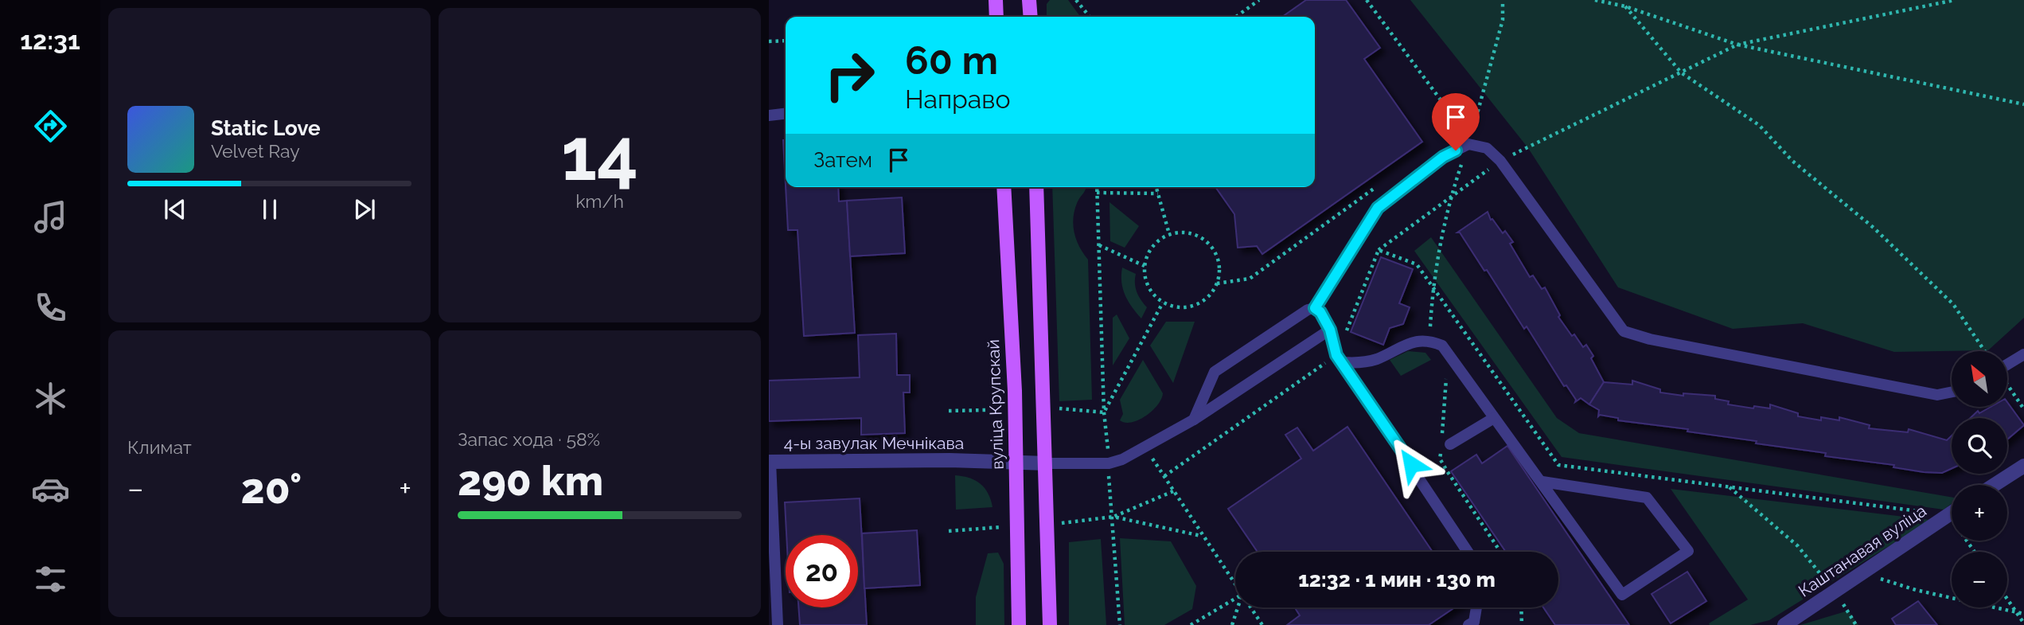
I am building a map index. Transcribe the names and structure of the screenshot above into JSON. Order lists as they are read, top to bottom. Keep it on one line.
{"streets":{"main road":["вуліца Крупскай"],"street":["4-ы завулак Мечнікава","Каштанавая вуліца"]},"crossings":[["вуліца Крупскай","4-ы завулак Мечнікава"]],"north":"top left","page":{"tabs":"12:31","tile":[["14","km/h"],"Климат",["Запас хода · 58%","290 km"]],"turn":["60 m","Направо"],"song":["Static Love","Velvet Ray"],"then":"Затем","map_buttons":["+","−"],"heat":["−","20°","+"],"limit":"20","trip":"12:32 · 1 мин · 130 m"}}
